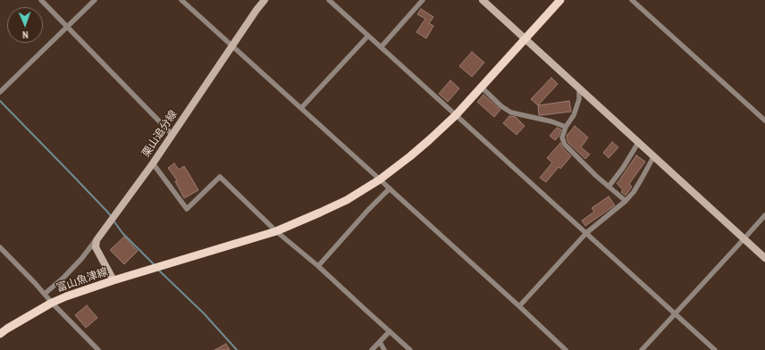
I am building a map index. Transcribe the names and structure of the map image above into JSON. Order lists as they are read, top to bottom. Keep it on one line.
{"streets":{"main road":["富山魚津線"],"street":["栗山追分線"]},"north":"bottom"}
